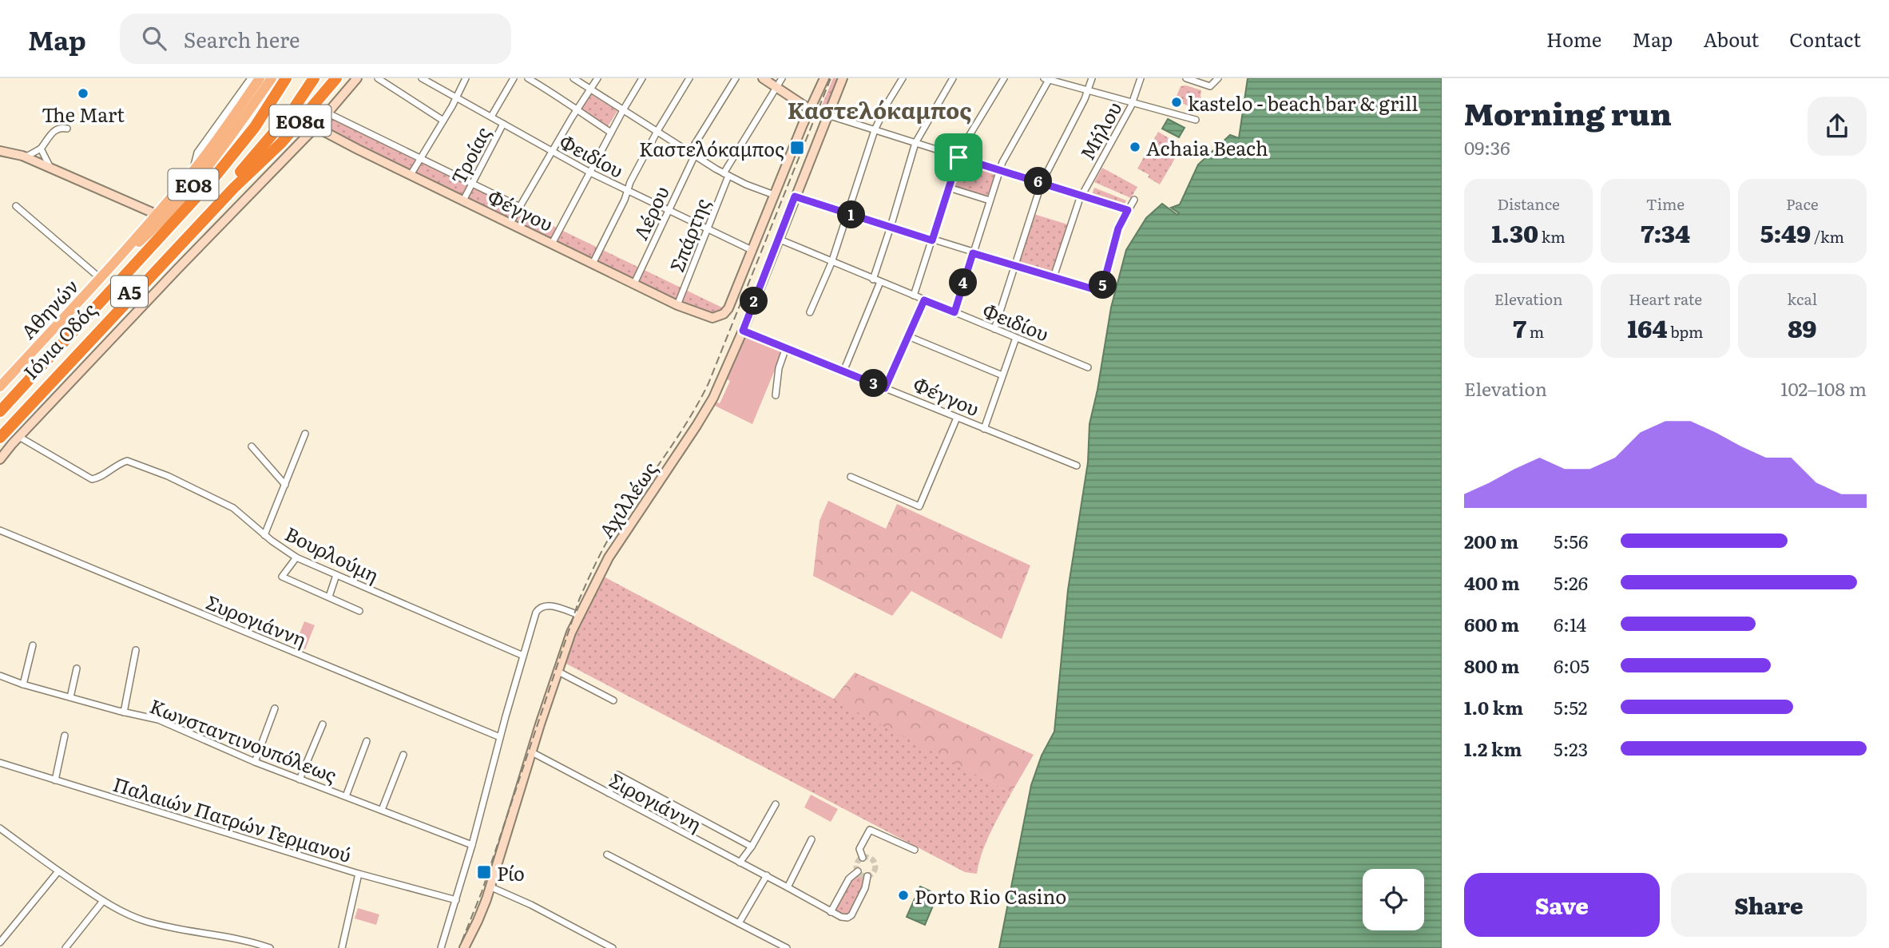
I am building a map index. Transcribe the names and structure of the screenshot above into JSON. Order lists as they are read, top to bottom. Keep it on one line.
{"streets":{"highway":["ΕΟ8α","Α5","Ιόνια Οδός"],"main road":["ΕΟ8","Αθηνών"],"street":["Μήλου","Τροίας","Φειδίου","Φέγγου","Λέρου","Σπάρτης","Αχιλλέως","Βουρλούμη","Συρογιάννη","Κωνσταντινουπόλεως","Σιρογιάννη","Παλαιών Πατρών Γερμανού"]},"crossings":[["ΕΟ8α","Α5"],["ΕΟ8α","Ιόνια Οδός"],["Τροίας","Φειδίου"],["Τροίας","Φέγγου"],["Φειδίου","Φέγγου"],["Φειδίου","Λέρου"],["Φειδίου","Σπάρτης"],["Φειδίου","Αχιλλέως"],["ΕΟ8","Αθηνών"],["Φέγγου","Λέρου"],["Φέγγου","Σπάρτης"],["Φέγγου","Αχιλλέως"],["Α5","Ιόνια Οδός"],["Αχιλλέως","Σιρογιάννη"]],"districts":["Καστελόκαμπος"],"places":{"other":["The Mart","kastelo - beach bar & grill","Achaia Beach","Porto Rio Casino"],"transit":["Καστελόκαμπος","Ρίο"]},"page":{"header":"Map","search":"Search here","nav":["Home","Map","About","Contact"],"heading":["Morning run","09:36"],"pins":["6","1","4","5","2","3"],"stats":[["Distance","1.30 km"],["Time","7:34"],["Pace","5:49 /km"],["Elevation","7 m"],["Heart rate","164 bpm"],["kcal","89"]],"chart":["Elevation","102–108 m"],"list":[{"name":"200 m","note":"5:56"},{"name":"400 m","note":"5:26"},{"name":"600 m","note":"6:14"},{"name":"800 m","note":"6:05"},{"name":"1.0 km","note":"5:52"},{"name":"1.2 km","note":"5:23"}],"buttons":["Save","Share"]}}
